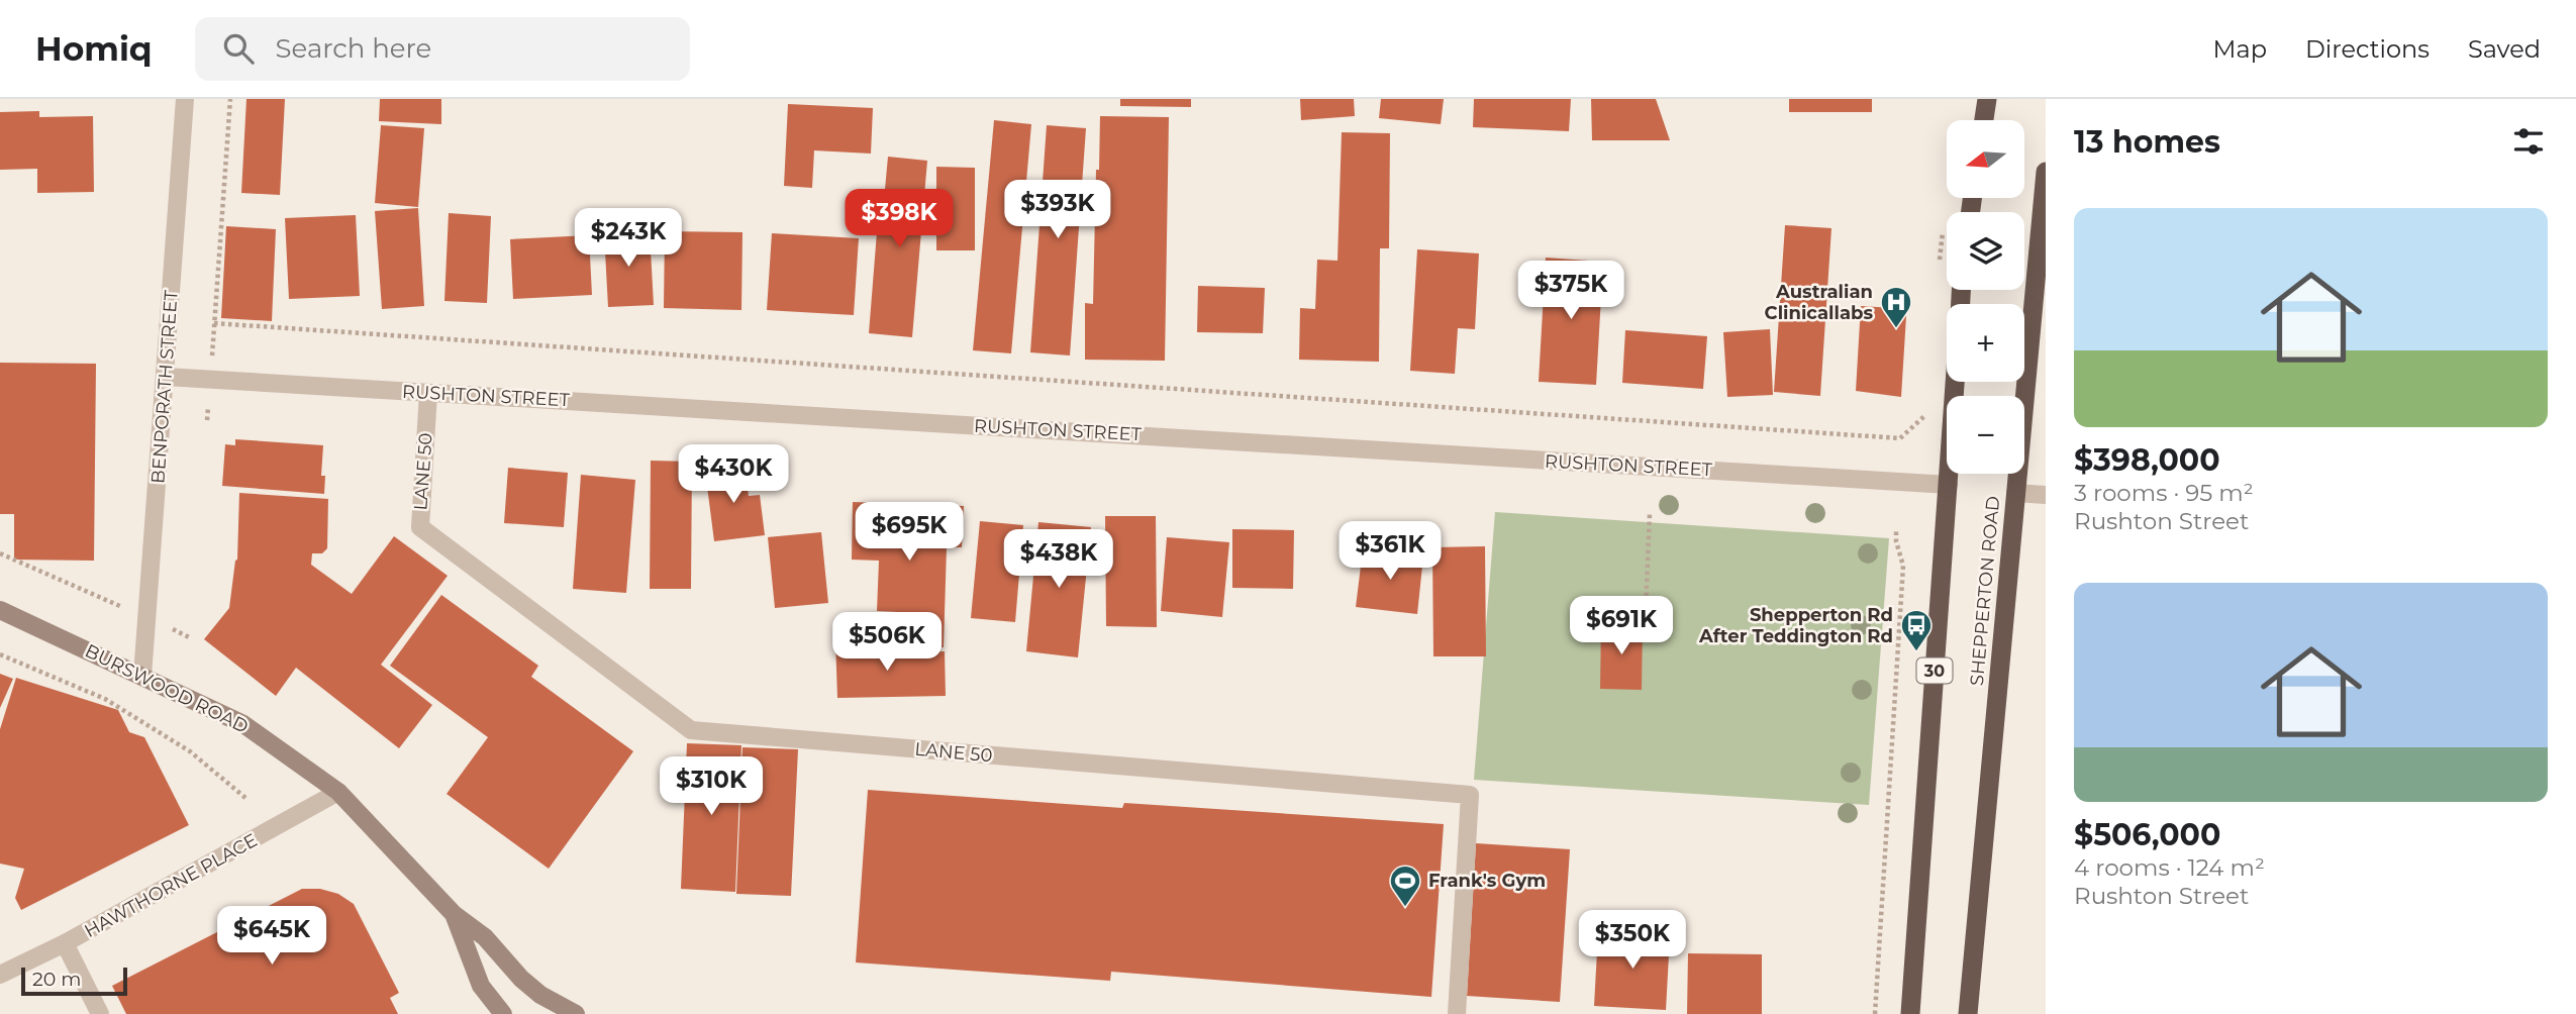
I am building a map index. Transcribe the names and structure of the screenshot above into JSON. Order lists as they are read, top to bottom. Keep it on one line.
{"streets":{"highway":["SHEPPERTON ROAD","30"],"main road":["BURSWOOD ROAD"],"street":["BENPORATH STREET","RUSHTON STREET","LANE 50","HAWTHORNE PLACE"]},"crossings":[["BENPORATH STREET","RUSHTON STREET"],["BENPORATH STREET","BURSWOOD ROAD"],["RUSHTON STREET","LANE 50"],["RUSHTON STREET","30"],["BURSWOOD ROAD","HAWTHORNE PLACE"]],"places":{"hospital":["Australian Clinicallabs"],"bus stop":["Shepperton Rd After Teddington Rd"],"sports":["Frank's Gym"]},"scale_bar":"20 m","north":"left","page":{"header":"Homiq","search":"Search here","nav":["Map","Directions","Saved"],"heading":"13 homes","map_buttons":["+","−"],"price":["$393K","$398K","$243K","$375K","$430K","$695K","$361K","$438K","$691K","$506K","$310K","$645K","$350K"],"list":[{"name":"$398,000","note":"3 rooms · 95 m² · Rushton Street"},{"name":"$506,000","note":"4 rooms · 124 m² · Rushton Street"}],"scale":"20 m"}}
